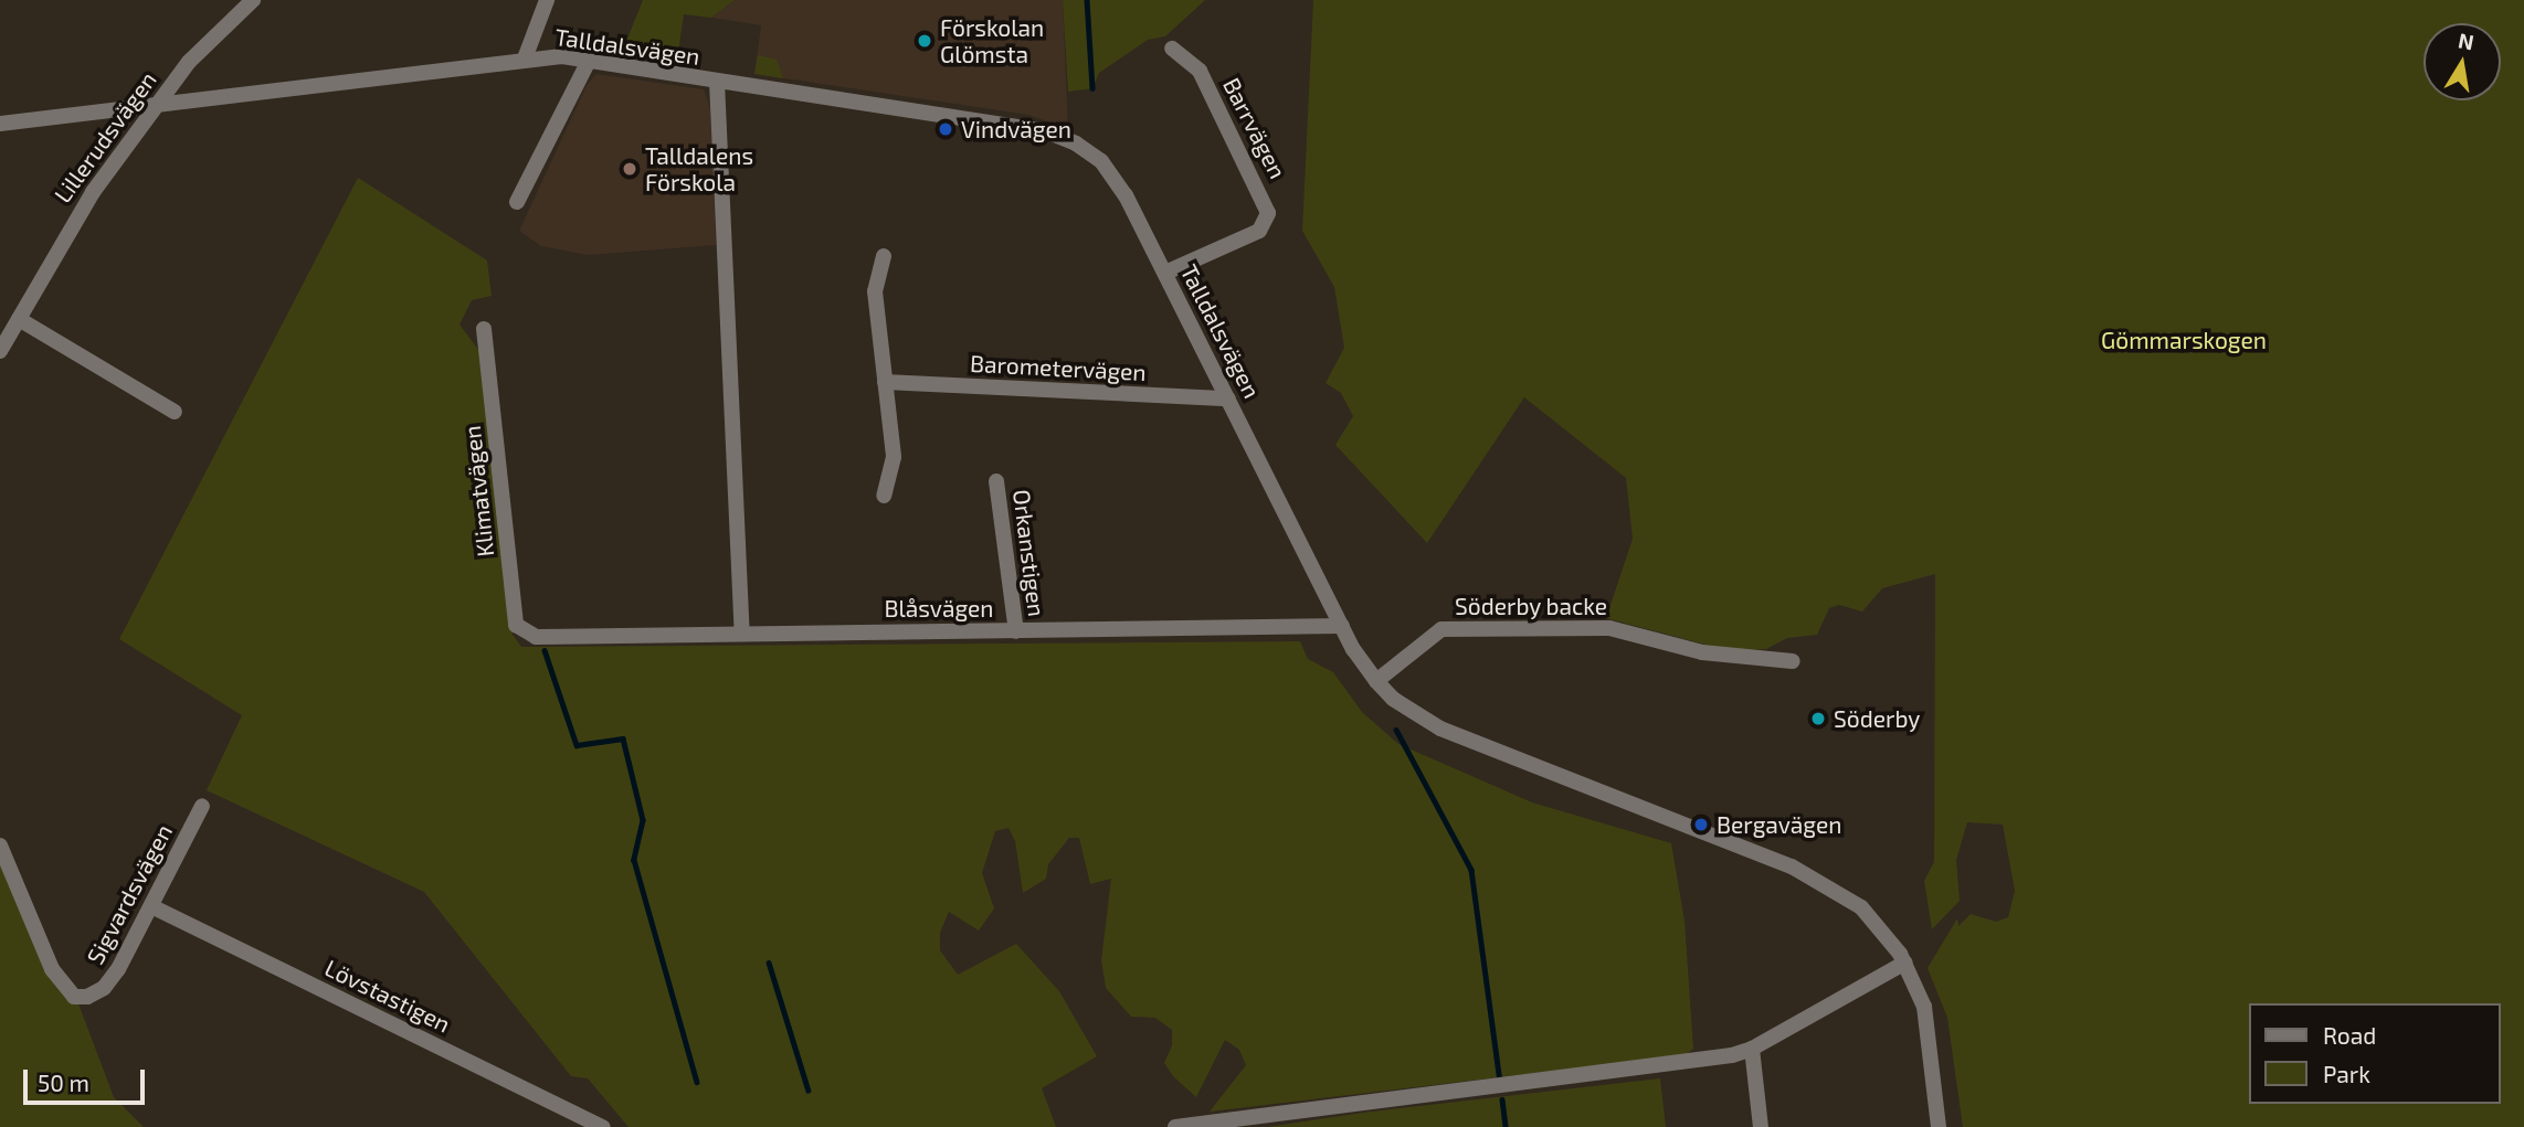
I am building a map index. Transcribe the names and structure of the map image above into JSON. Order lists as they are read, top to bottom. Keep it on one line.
{"streets":{"street":["Talldalsvägen","Barrvägen","Lillerudsvägen","Barometervägen","Klimatvägen","Orkanstigen","Söderby backe","Blåsvägen","Sigvardsvägen","Lövstastigen"]},"crossings":[["Talldalsvägen","Barrvägen"],["Talldalsvägen","Lillerudsvägen"],["Talldalsvägen","Barometervägen"],["Talldalsvägen","Söderby backe"],["Talldalsvägen","Blåsvägen"],["Klimatvägen","Blåsvägen"],["Orkanstigen","Blåsvägen"],["Sigvardsvägen","Lövstastigen"]],"parks":["Gömmarskogen"],"places":["Förskolan Glömsta","Vindvägen","Talldalens Förskola","Söderby","Bergavägen"],"legend":["Road","Park"],"scale_bar":"50 m","north":"top"}
